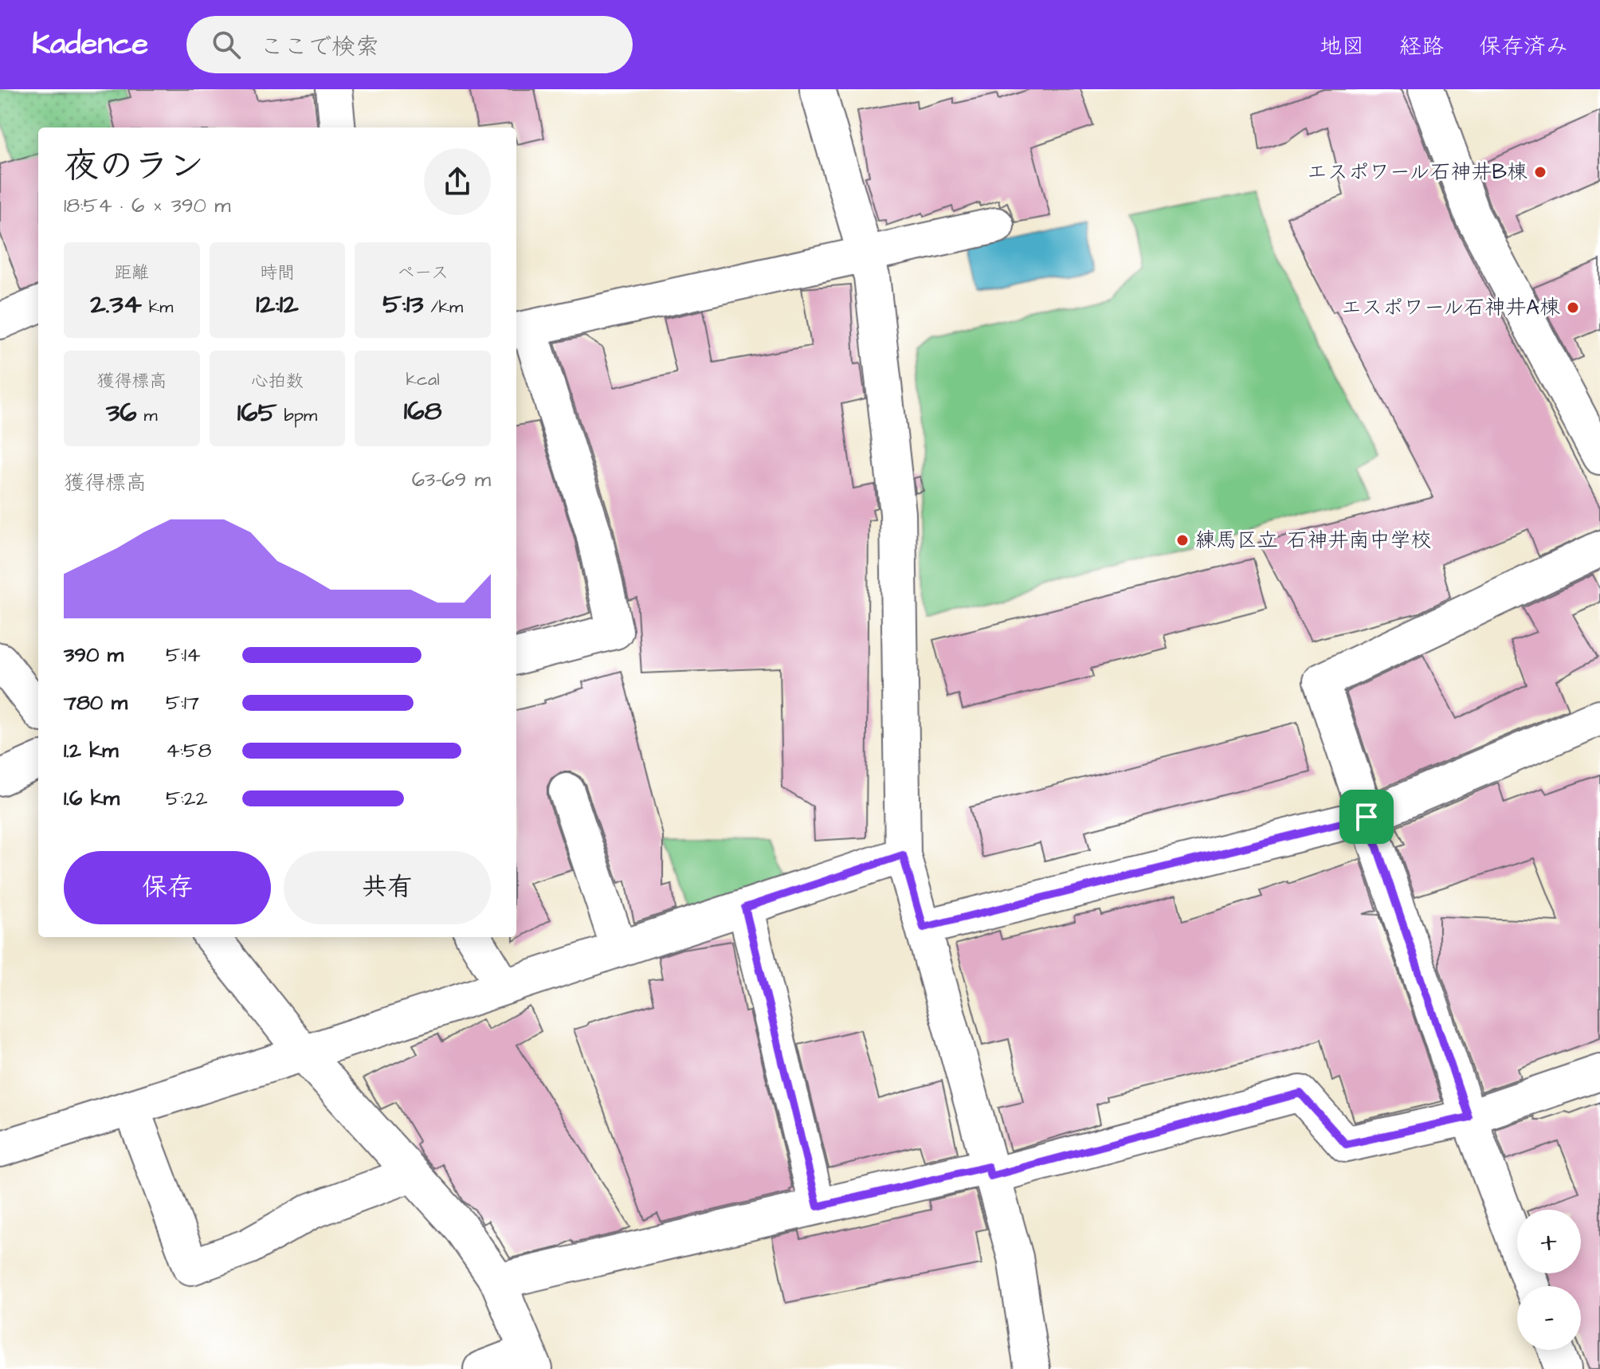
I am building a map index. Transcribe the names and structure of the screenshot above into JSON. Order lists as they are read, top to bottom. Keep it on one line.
{"places":["エスポワール石神井B棟","エスポワール石神井A棟","練馬区立 石神井南中学校"],"page":{"header":"Kadence","search":"ここで検索","nav":["地図","経路","保存済み"],"heading":["夜のラン","18:54 · 6 × 390 m"],"stats":[["距離","2.34 km"],["時間","12:12"],["ペース","5:13 /km"],["獲得標高","36 m"],["心拍数","165 bpm"],["kcal","168"]],"chart":["獲得標高","63–69 m"],"list":[{"name":"390 m","note":"5:14"},{"name":"780 m","note":"5:17"},{"name":"1.2 km","note":"4:58"},{"name":"1.6 km","note":"5:22"}],"buttons":["保存","共有"],"map_buttons":["+","−"]}}
